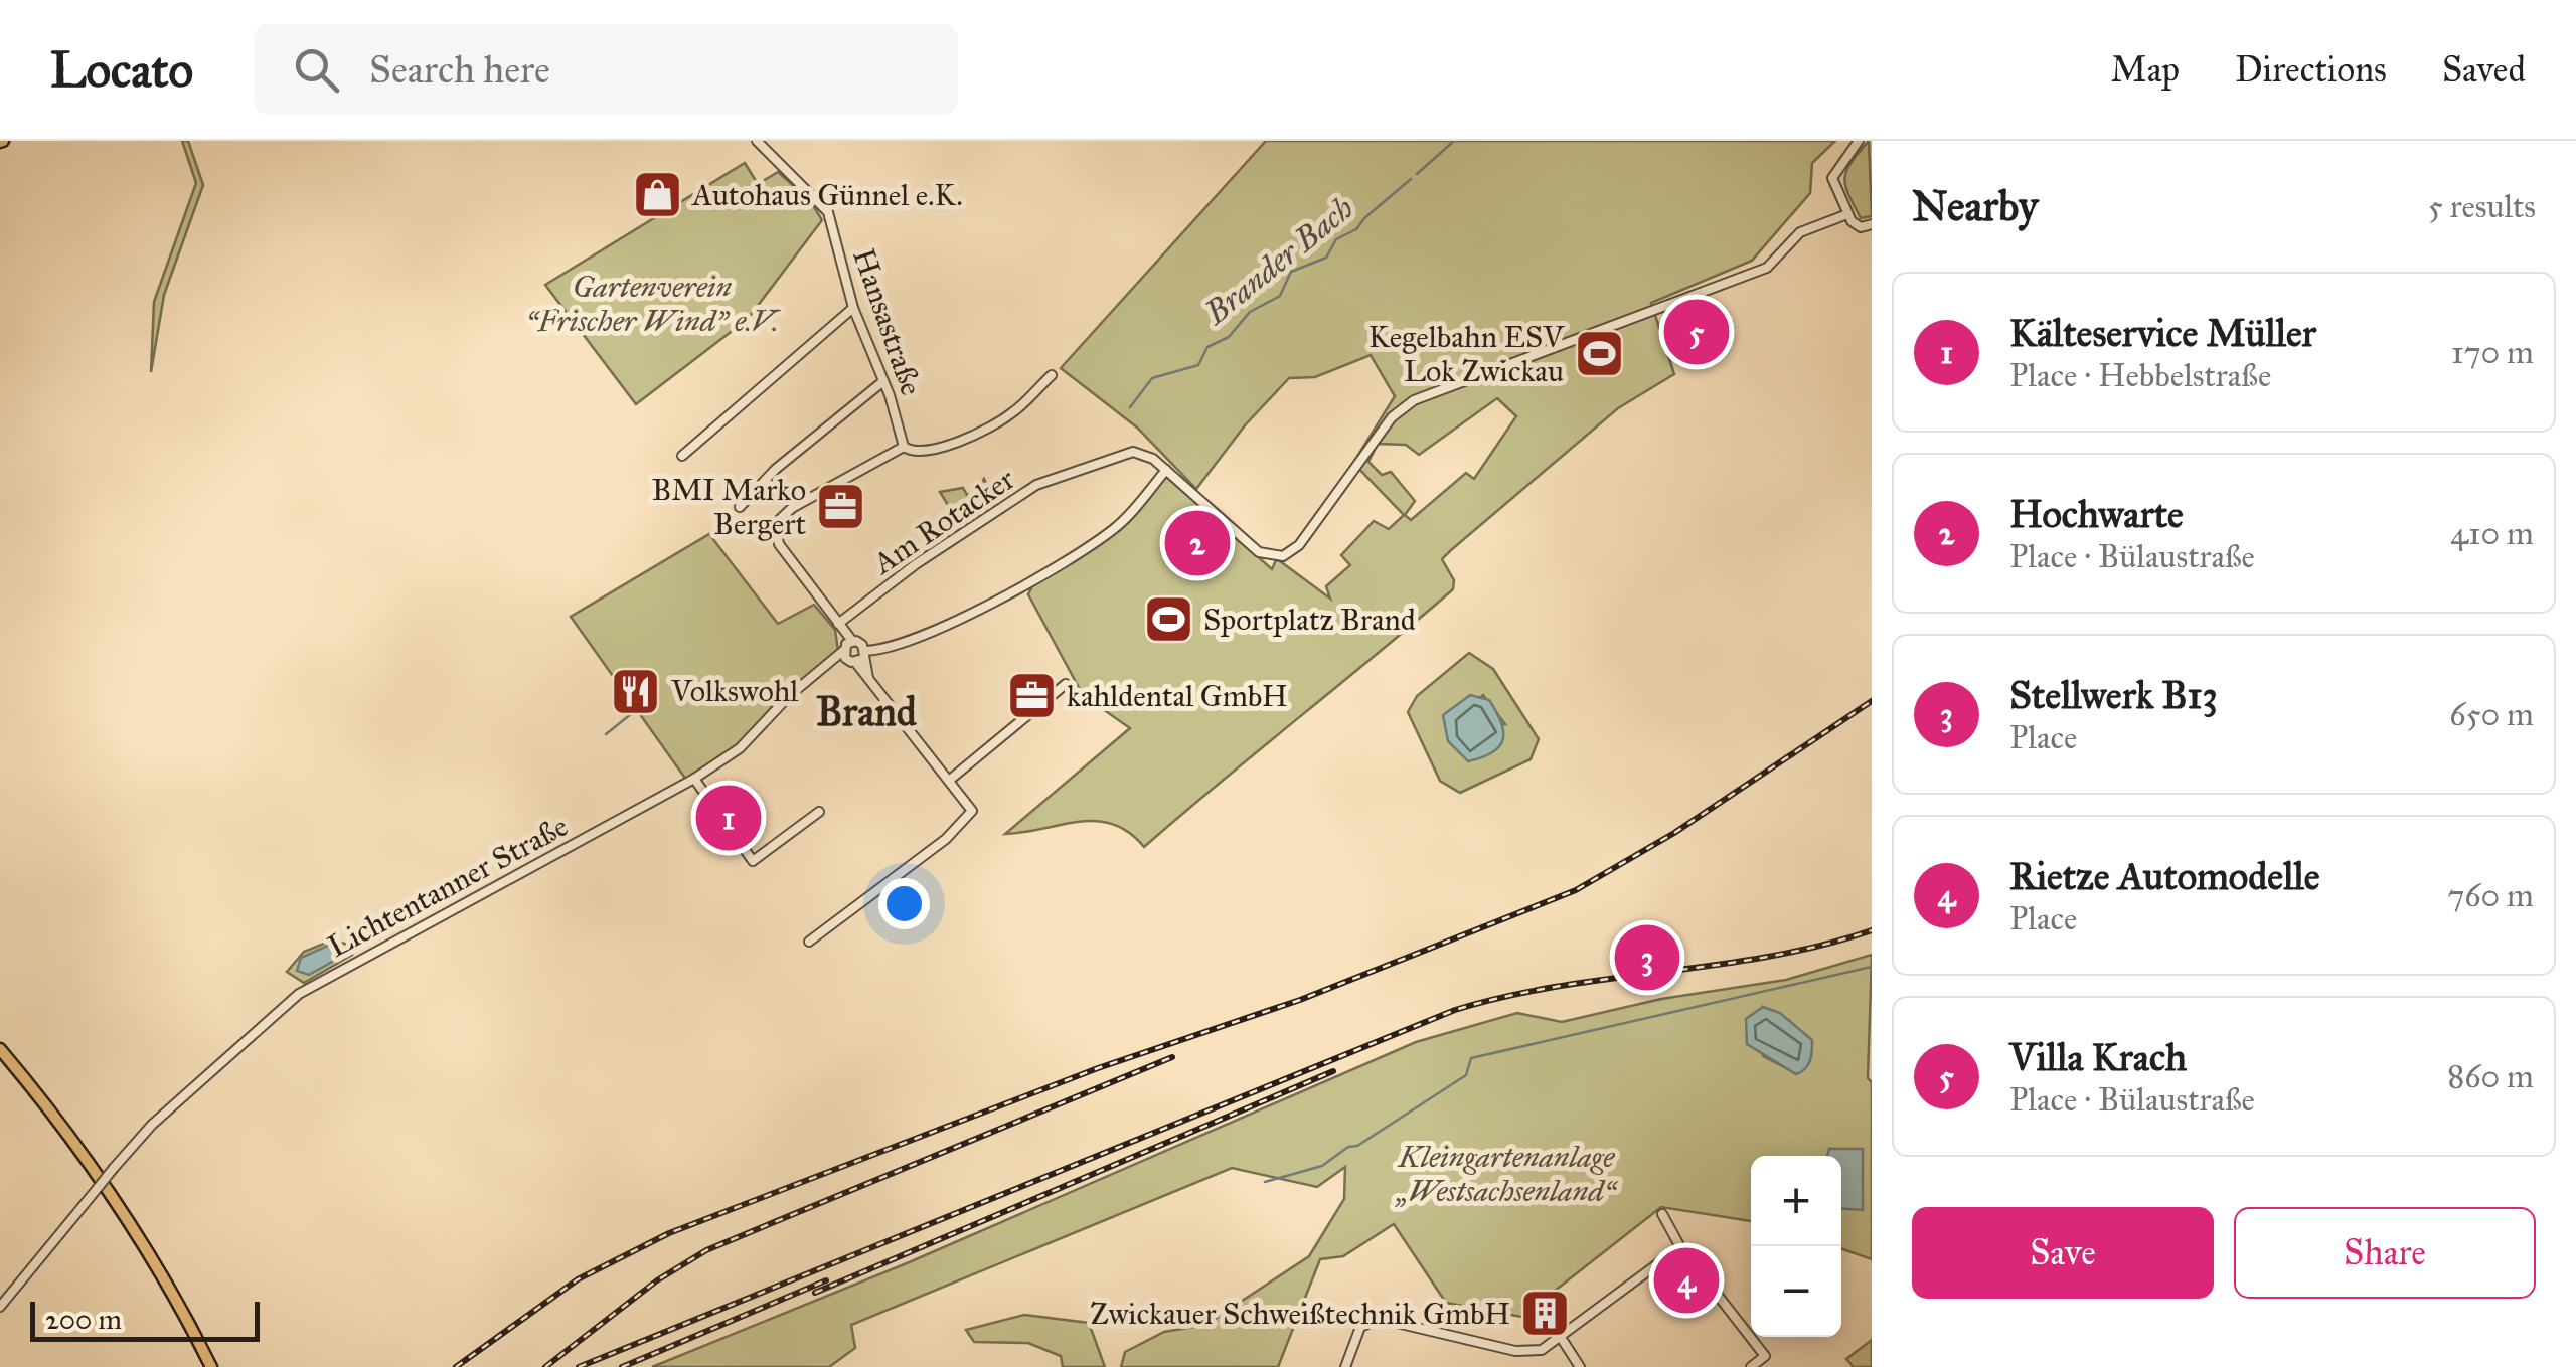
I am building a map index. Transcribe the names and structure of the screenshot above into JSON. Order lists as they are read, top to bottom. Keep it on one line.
{"streets":{"street":["Hansastraße","Am Rotacker","Lichtentanner Straße"]},"crossings":[["Am Rotacker","Lichtentanner Straße"]],"districts":["Brand"],"water":["Brander Bach"],"parks":["Gartenverein “Frischer Wind” e.V.","Kleingartenanlage „Westsachsenland“"],"places":{"shop":["Autohaus Günnel e.K."],"sports":["Kegelbahn ESV Lok Zwickau","Sportplatz Brand"],"office":["BMI Marko Bergert","kahldental GmbH"],"restaurant":["Volkswohl"],"building":["Zwickauer Schweißtechnik GmbH"]},"scale_bar":"200 m","page":{"header":"Locato","search":"Search here","nav":["Map","Directions","Saved"],"heading":["Nearby","5 results"],"list":[{"mark":"1","name":"Kälteservice Müller","note":"Place · Hebbelstraße","value":"170 m"},{"mark":"2","name":"Hochwarte","note":"Place · Bülaustraße","value":"410 m"},{"mark":"3","name":"Stellwerk B13","note":"Place","value":"650 m"},{"mark":"4","name":"Rietze Automodelle","note":"Place","value":"760 m"},{"mark":"5","name":"Villa Krach","note":"Place · Bülaustraße","value":"860 m"}],"pins":["5","2","1","3","4"],"map_buttons":["+","−"],"buttons":["Save","Share"],"scale":"200 m"}}
